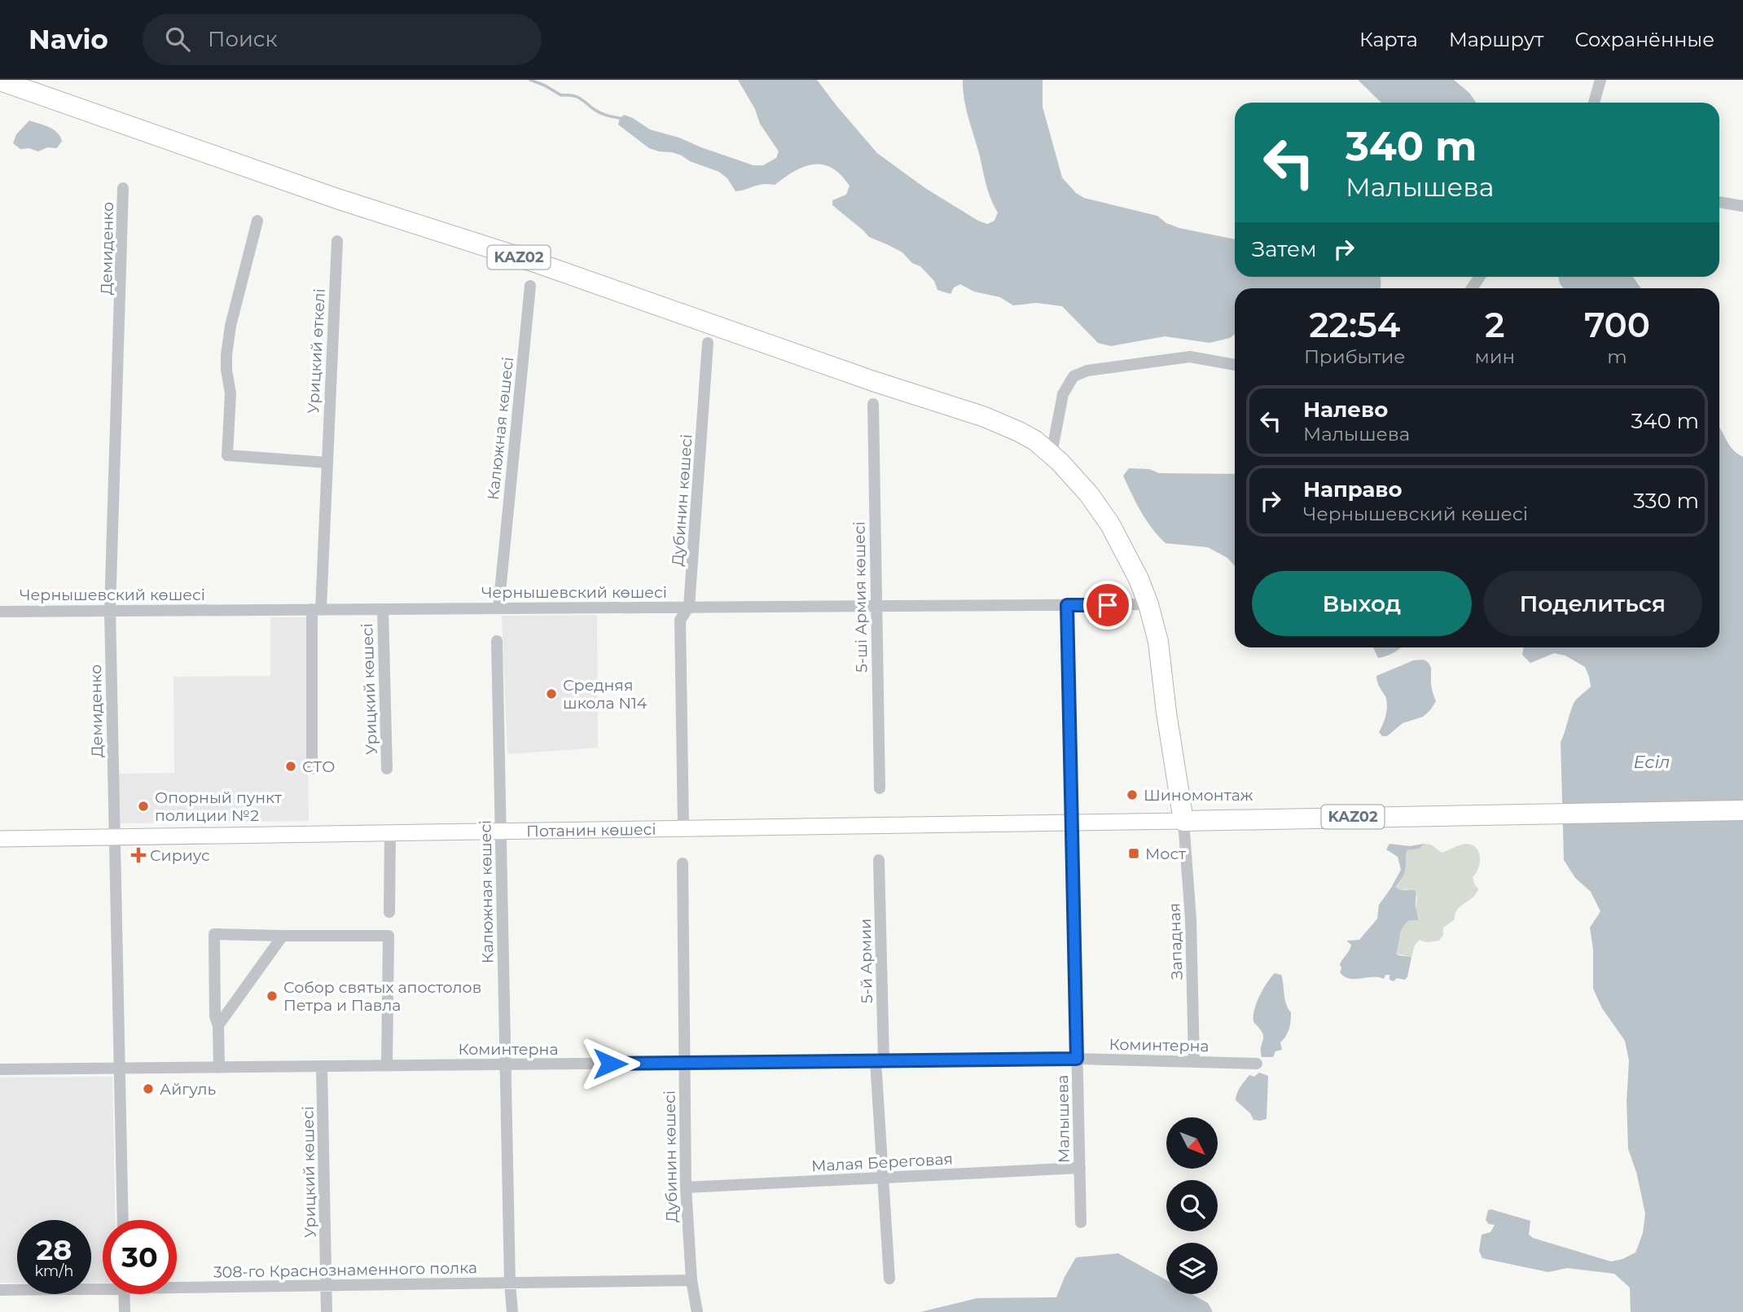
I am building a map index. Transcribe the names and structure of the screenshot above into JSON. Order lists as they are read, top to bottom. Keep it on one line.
{"streets":{"highway":["KAZ02"],"main road":["Потанин көшесі"],"street":["Демиденко","Урицкий өткелі","Калюжная көшесі","Дубинин көшесі","Чернышевский көшесі","5-ші Армия көшесі","Урицкий көшесі","Западная","5-й Армии","Коминтерна","Малышева","Малая Береговая","308-го Краснознаменного полка"]},"crossings":[["Демиденко","Чернышевский көшесі"],["Демиденко","Потанин көшесі"],["Демиденко","Коминтерна"],["KAZ02","Чернышевский көшесі"],["KAZ02","Потанин көшесі"],["KAZ02","Западная"],["Урицкий өткелі","Чернышевский көшесі"],["Калюжная көшесі","Чернышевский көшесі"],["Калюжная көшесі","Потанин көшесі"],["Калюжная көшесі","Коминтерна"],["Калюжная көшесі","308-го Краснознаменного полка"],["Дубинин көшесі","Чернышевский көшесі"],["Дубинин көшесі","Потанин көшесі"],["Дубинин көшесі","Коминтерна"],["Дубинин көшесі","Малая Береговая"],["Дубинин көшесі","308-го Краснознаменного полка"],["Чернышевский көшесі","5-ші Армия көшесі"],["Чернышевский көшесі","Урицкий көшесі"],["Чернышевский көшесі","Малышева"],["Урицкий көшесі","Коминтерна"],["Урицкий көшесі","308-го Краснознаменного полка"],["Потанин көшесі","Западная"],["Потанин көшесі","Малышева"],["Западная","Коминтерна"],["5-й Армии","Коминтерна"],["5-й Армии","Малая Береговая"],["Коминтерна","Малышева"],["Малышева","Малая Береговая"]],"water":["Есіл"],"places":{"other":["Средняя школа N14","СТО","Шиномонтаж","Опорный пункт полиции №2","Собор святых апостолов Петра и Павла","Айгуль"],"transit":["Мост"],"health":["Сириус"]},"north":"bottom right","page":{"header":"Navio","search":"Поиск","nav":["Карта","Маршрут","Сохранённые"],"turn":["340 m","Малышева"],"then":"Затем","eta":["22:54","Прибытие","2","мин","700","m"],"list":[{"name":"Налево","note":"Малышева","value":"340 m"},{"name":"Направо","note":"Чернышевский көшесі","value":"330 m"}],"buttons":["Выход","Поделиться"],"speed":"28 km/h","limit":"30"}}
